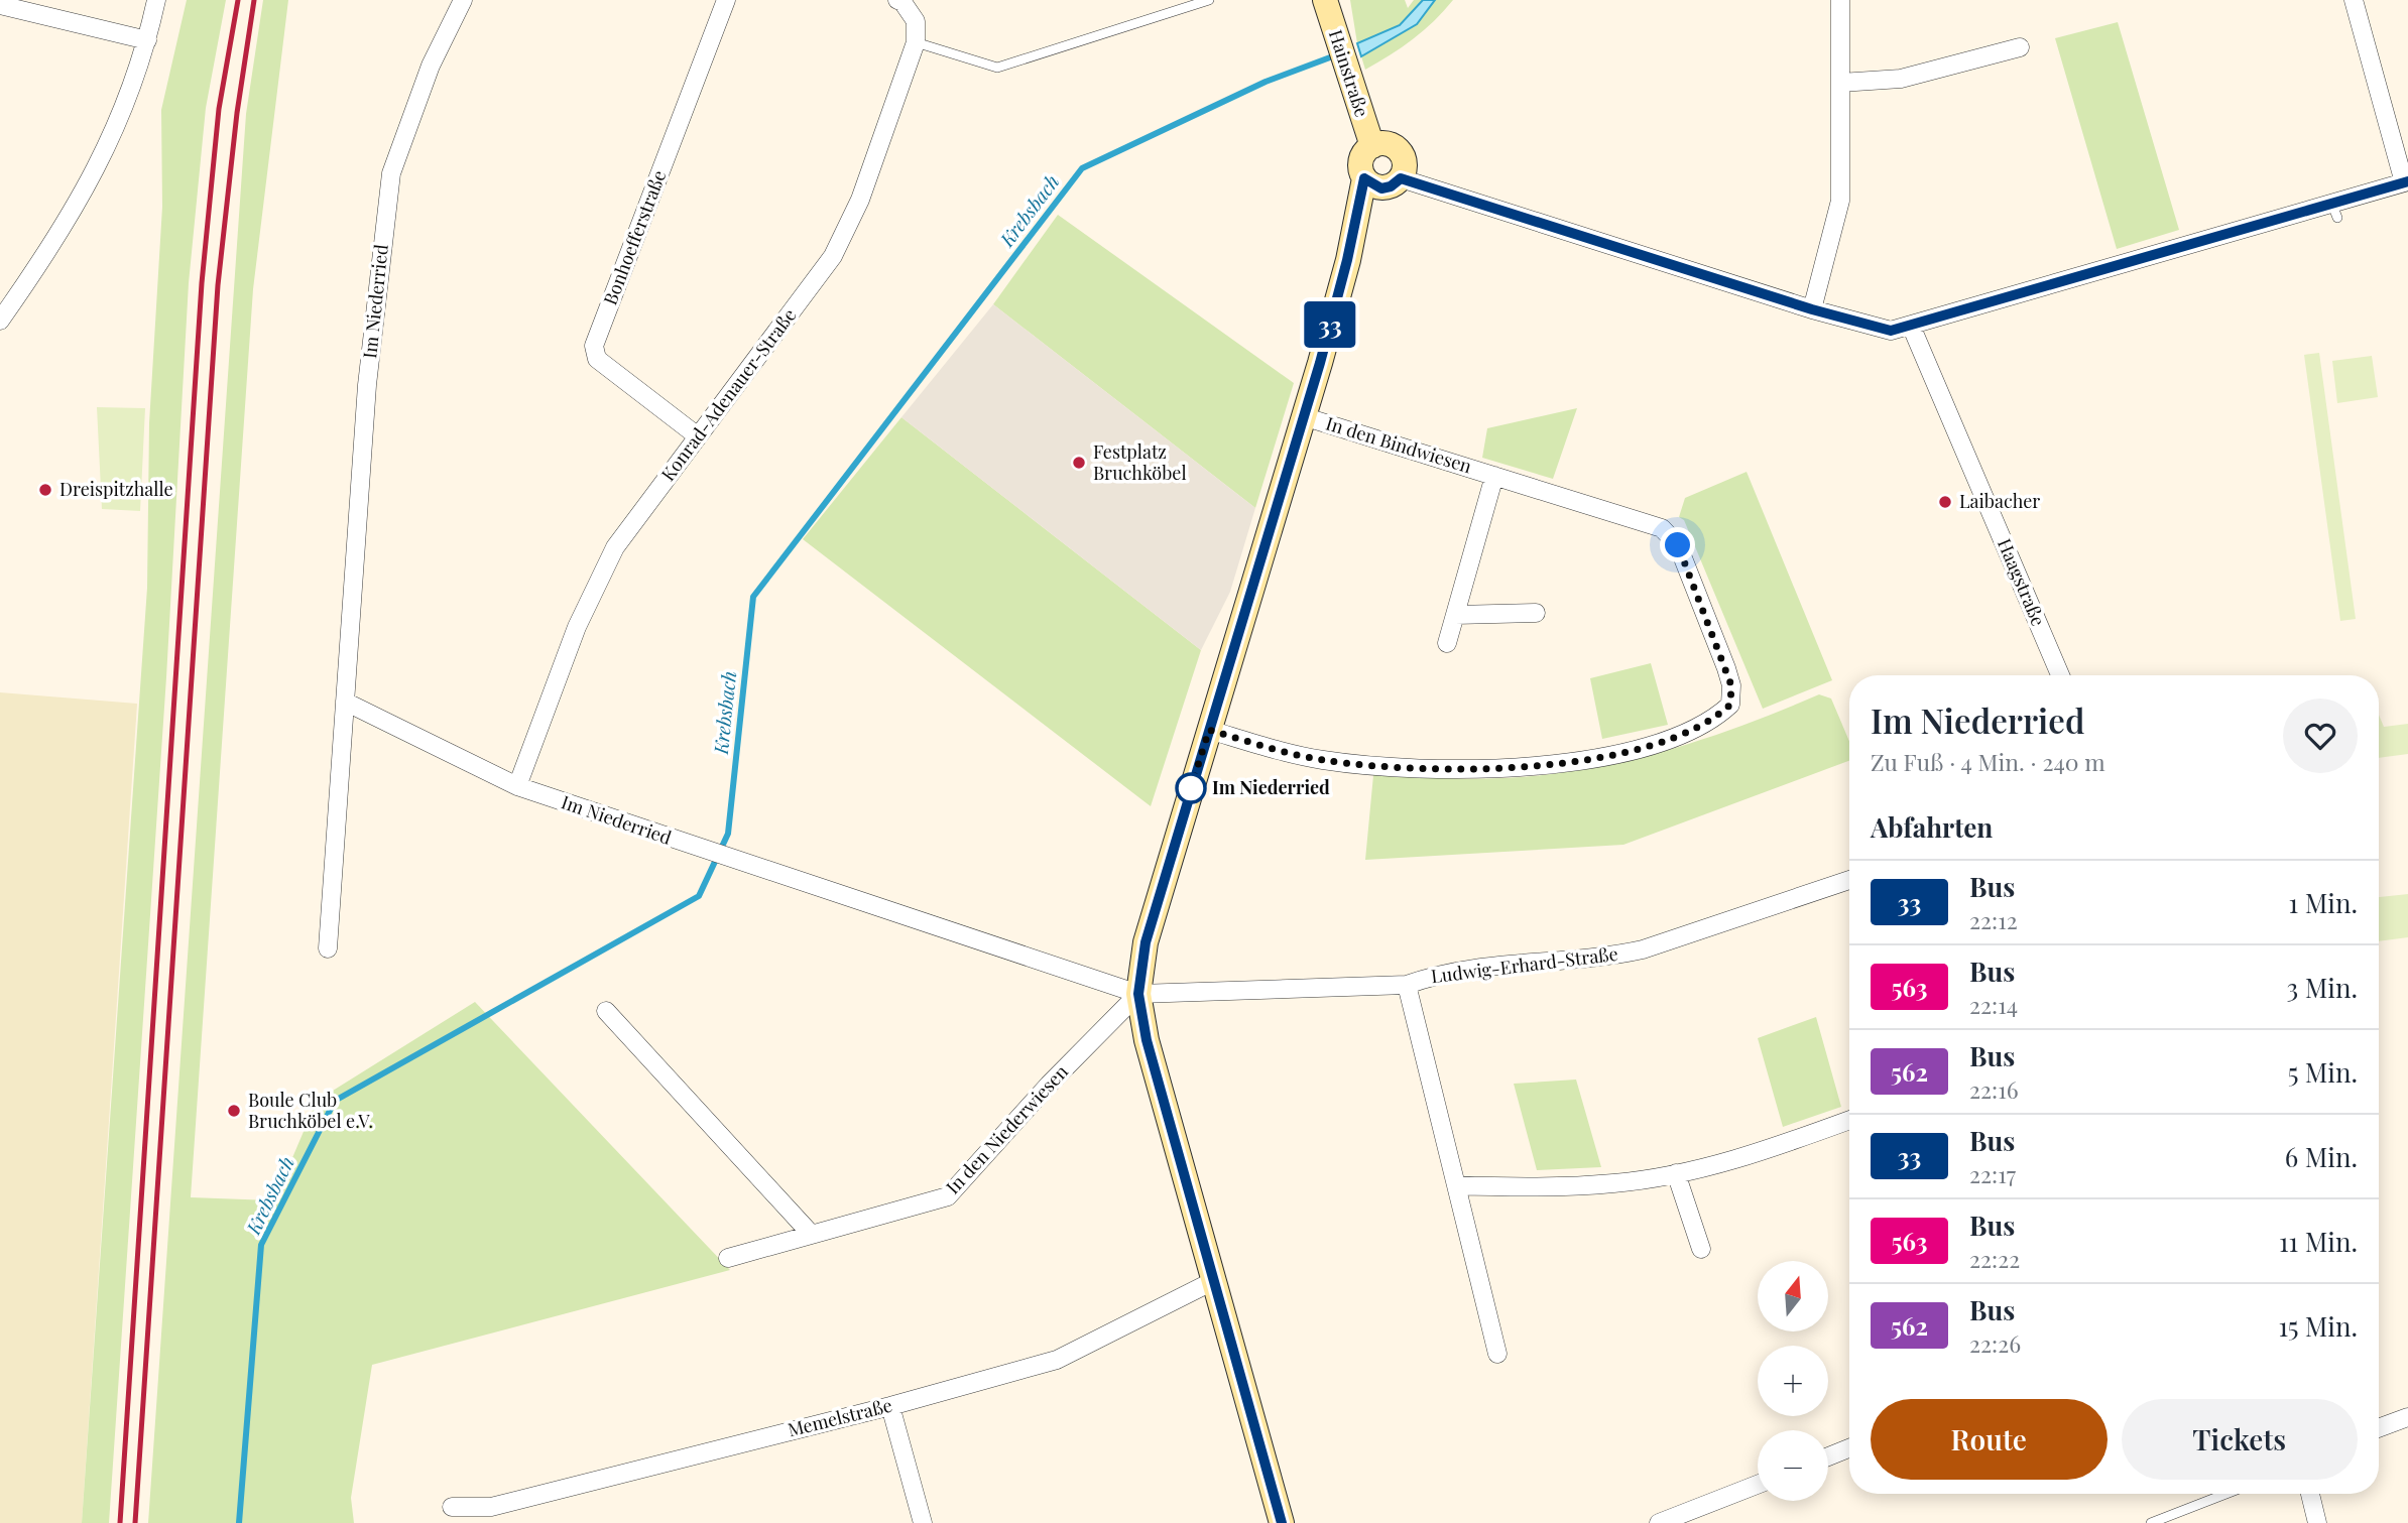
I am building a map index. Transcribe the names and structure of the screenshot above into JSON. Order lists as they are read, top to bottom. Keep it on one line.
{"streets":{"street":["Hainstraße","Bonhoefferstraße","Im Niederried","Konrad-Adenauer-Straße","In den Bindwiesen","Haagstraße","Ludwig-Erhard-Straße","In den Niederwiesen","Memelstraße"]},"crossings":[["Bonhoefferstraße","Konrad-Adenauer-Straße"],["Im Niederried","Konrad-Adenauer-Straße"],["Im Niederried","Ludwig-Erhard-Straße"],["Im Niederried","In den Niederwiesen"],["Ludwig-Erhard-Straße","In den Niederwiesen"]],"water":["Krebsbach"],"places":["Festplatz Bruchköbel","Dreispitzhalle","Laibacher","Im Niederried","Boule Club Bruchköbel e.V."],"lines":["bus line 33"],"north":"top","page":{"on_map":"33","heading":[["Im Niederried","Zu Fuß · 4 Min. · 240 m"],"Abfahrten"],"list":[{"mark":"33","name":"Bus","note":"22:12","value":"1 Min."},{"mark":"563","name":"Bus","note":"22:14","value":"3 Min."},{"mark":"562","name":"Bus","note":"22:16","value":"5 Min."},{"mark":"33","name":"Bus","note":"22:17","value":"6 Min."},{"mark":"563","name":"Bus","note":"22:22","value":"11 Min."},{"mark":"562","name":"Bus","note":"22:26","value":"15 Min."}],"map_buttons":["+","−"],"buttons":["Route","Tickets"]}}
